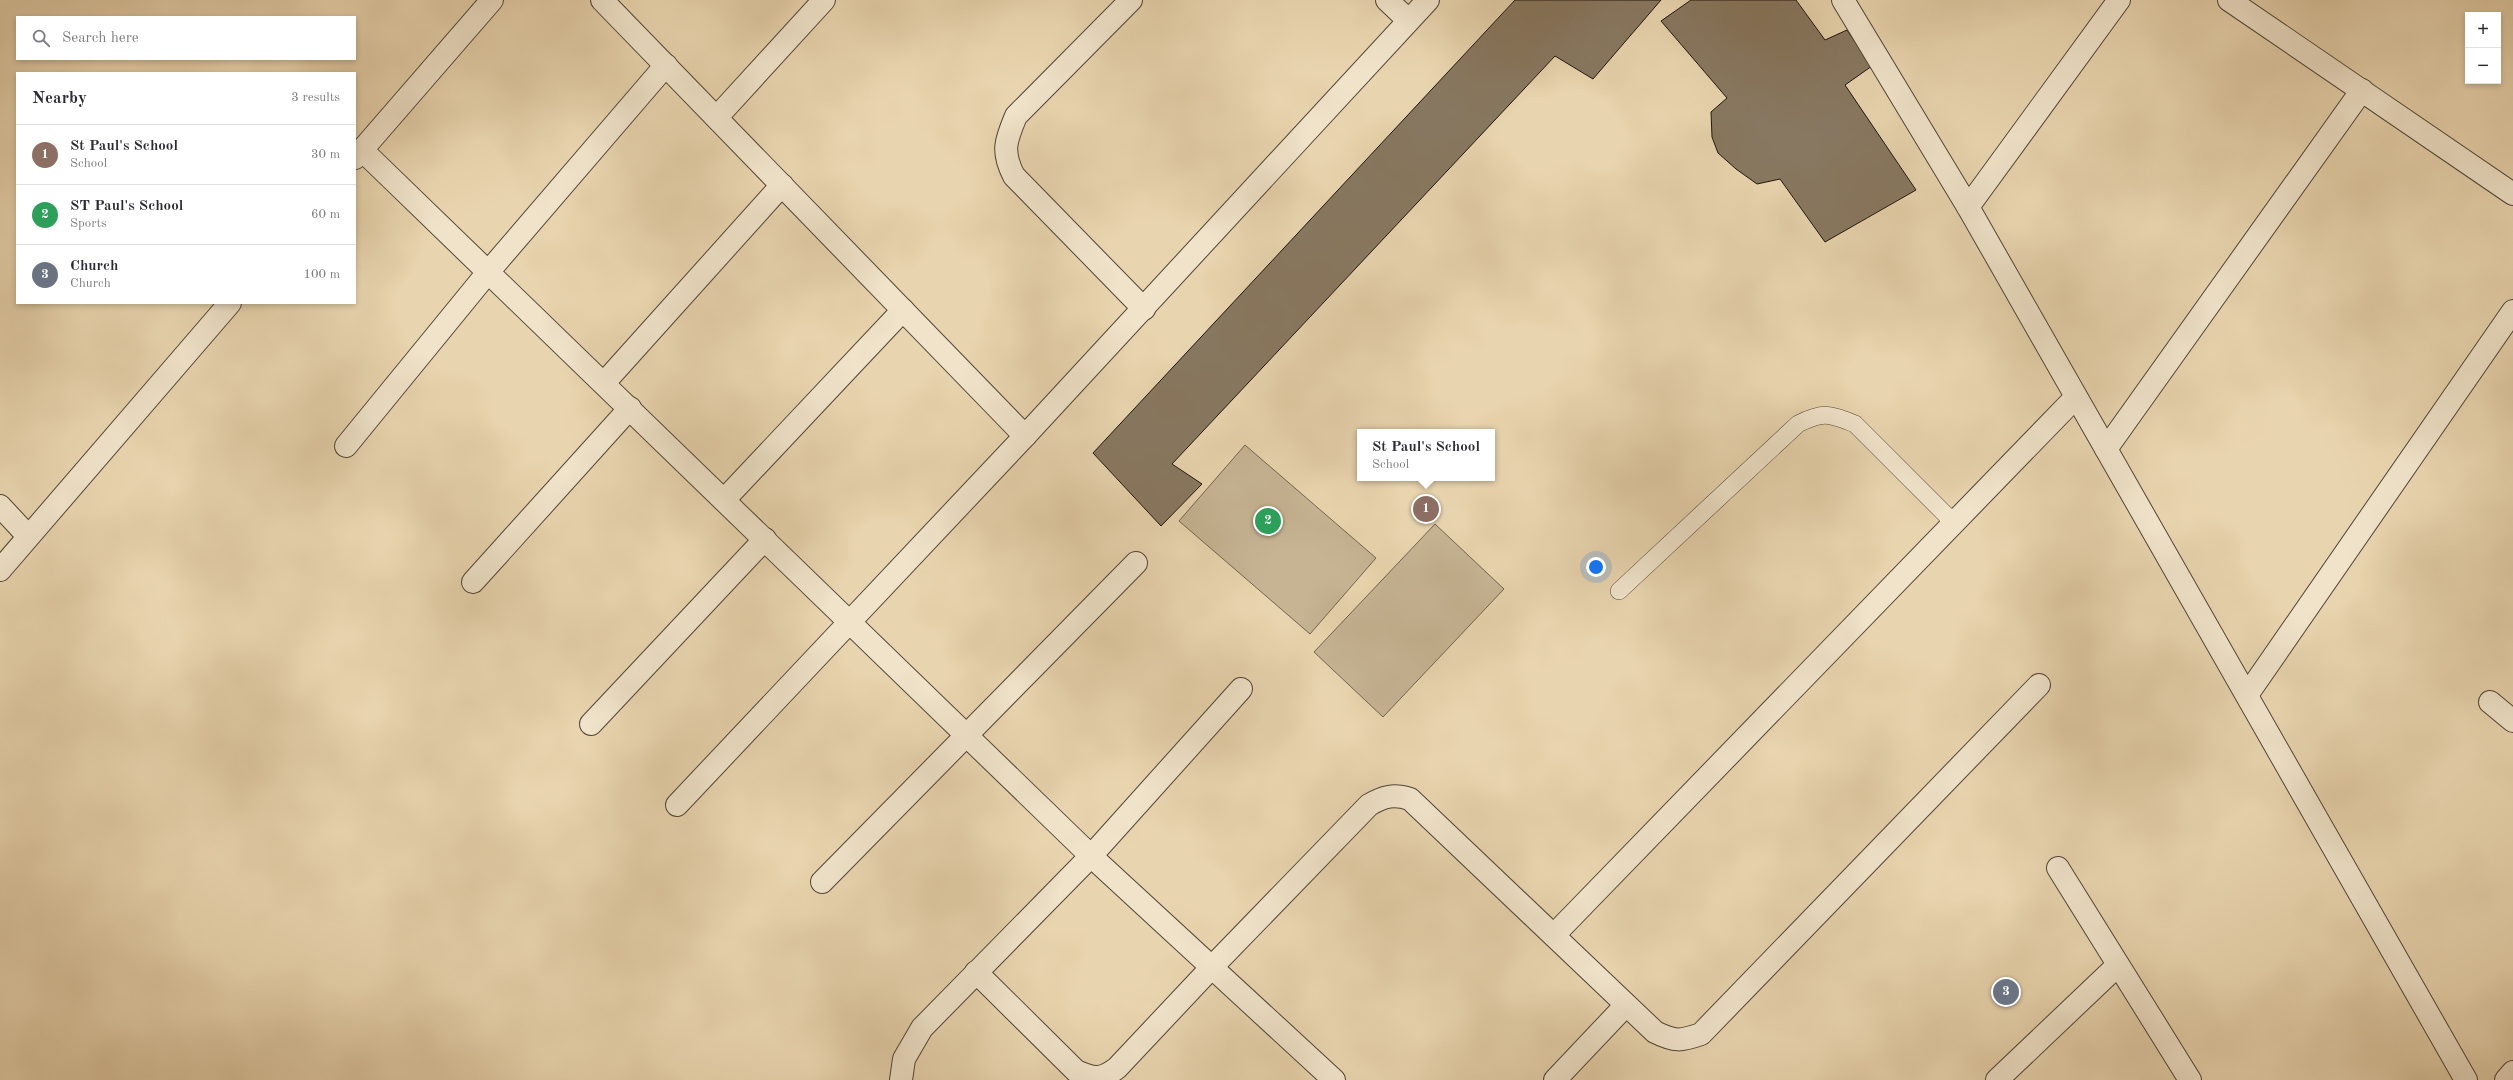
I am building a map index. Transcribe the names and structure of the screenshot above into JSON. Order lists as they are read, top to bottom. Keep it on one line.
{"page":{"map_buttons":["+","−"],"search":"Search here","heading":["Nearby","3 results"],"list":[{"mark":"1","name":"St Paul's School","note":"School","value":"30 m"},{"mark":"2","name":"ST Paul's School","note":"Sports","value":"60 m"},{"mark":"3","name":"Church","note":"Church","value":"100 m"}],"popup":["St Paul's School","School"],"pins":["1","2","3"]}}
